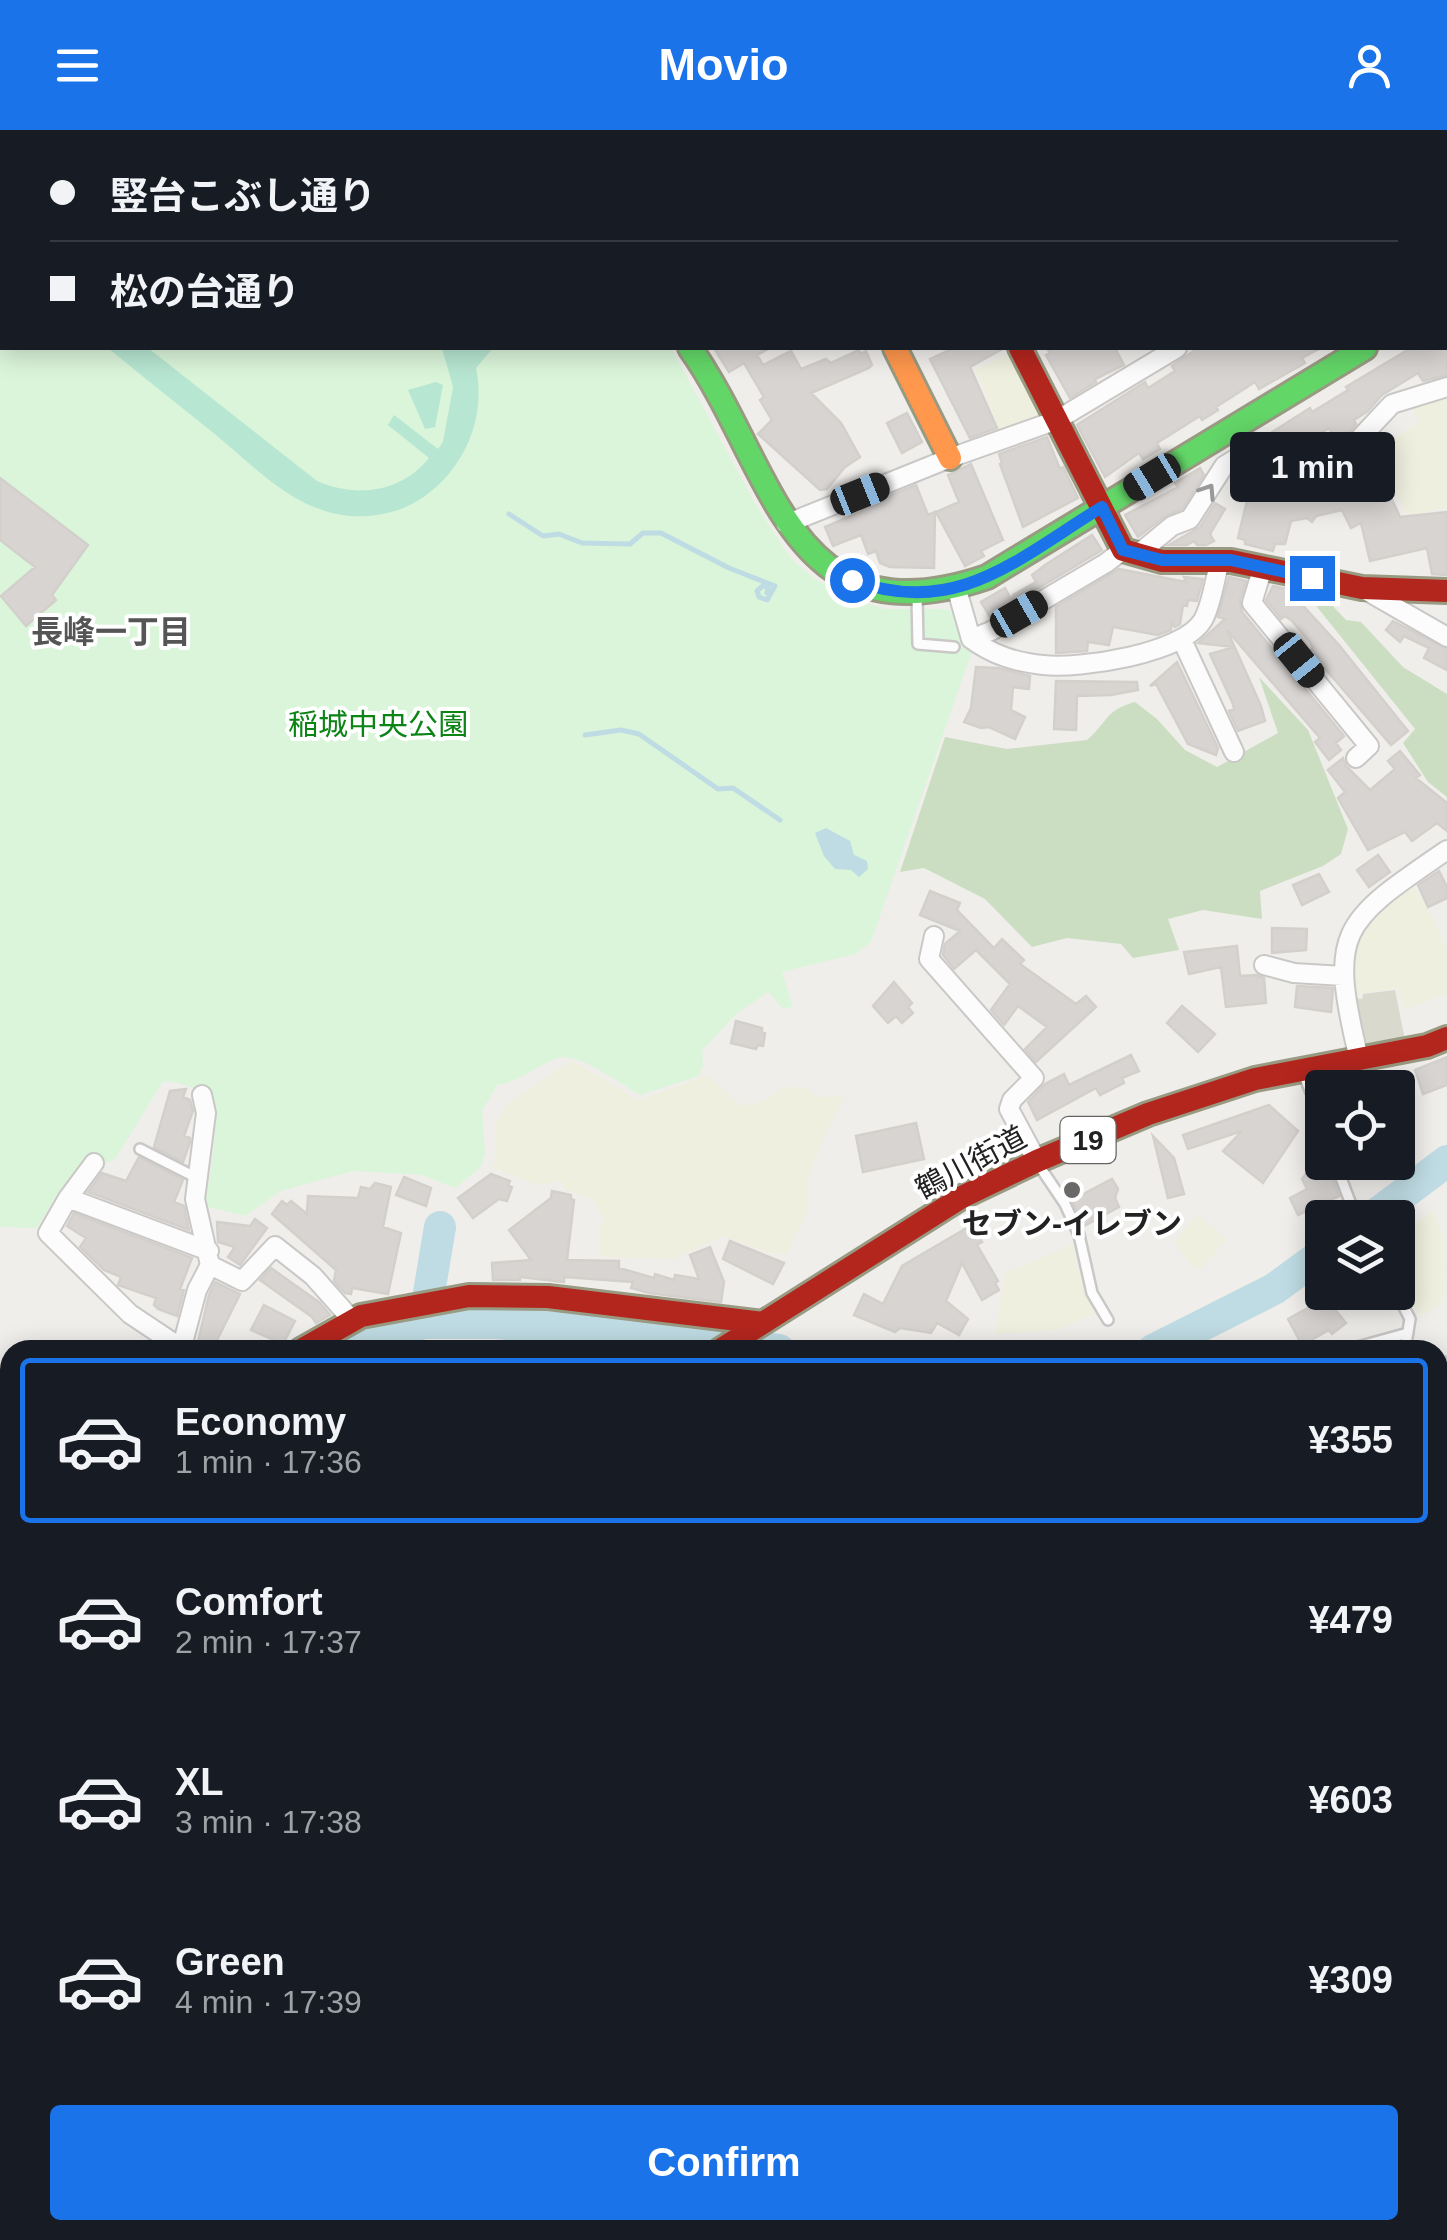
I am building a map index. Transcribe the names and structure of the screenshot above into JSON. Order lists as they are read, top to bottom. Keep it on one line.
{"streets":{"street":["19","鶴川街道"]},"districts":["長峰一丁目"],"parks":["稲城中央公園"],"places":["セブン-イレブン"],"page":{"header":"Movio","banner":["竪台こぶし通り","松の台通り"],"bubble":"1 min","list":[{"name":"Economy","note":"1 min · 17:36","value":"¥355"},{"name":"Comfort","note":"2 min · 17:37","value":"¥479"},{"name":"XL","note":"3 min · 17:38","value":"¥603"},{"name":"Green","note":"4 min · 17:39","value":"¥309"}],"buttons":"Confirm"}}
